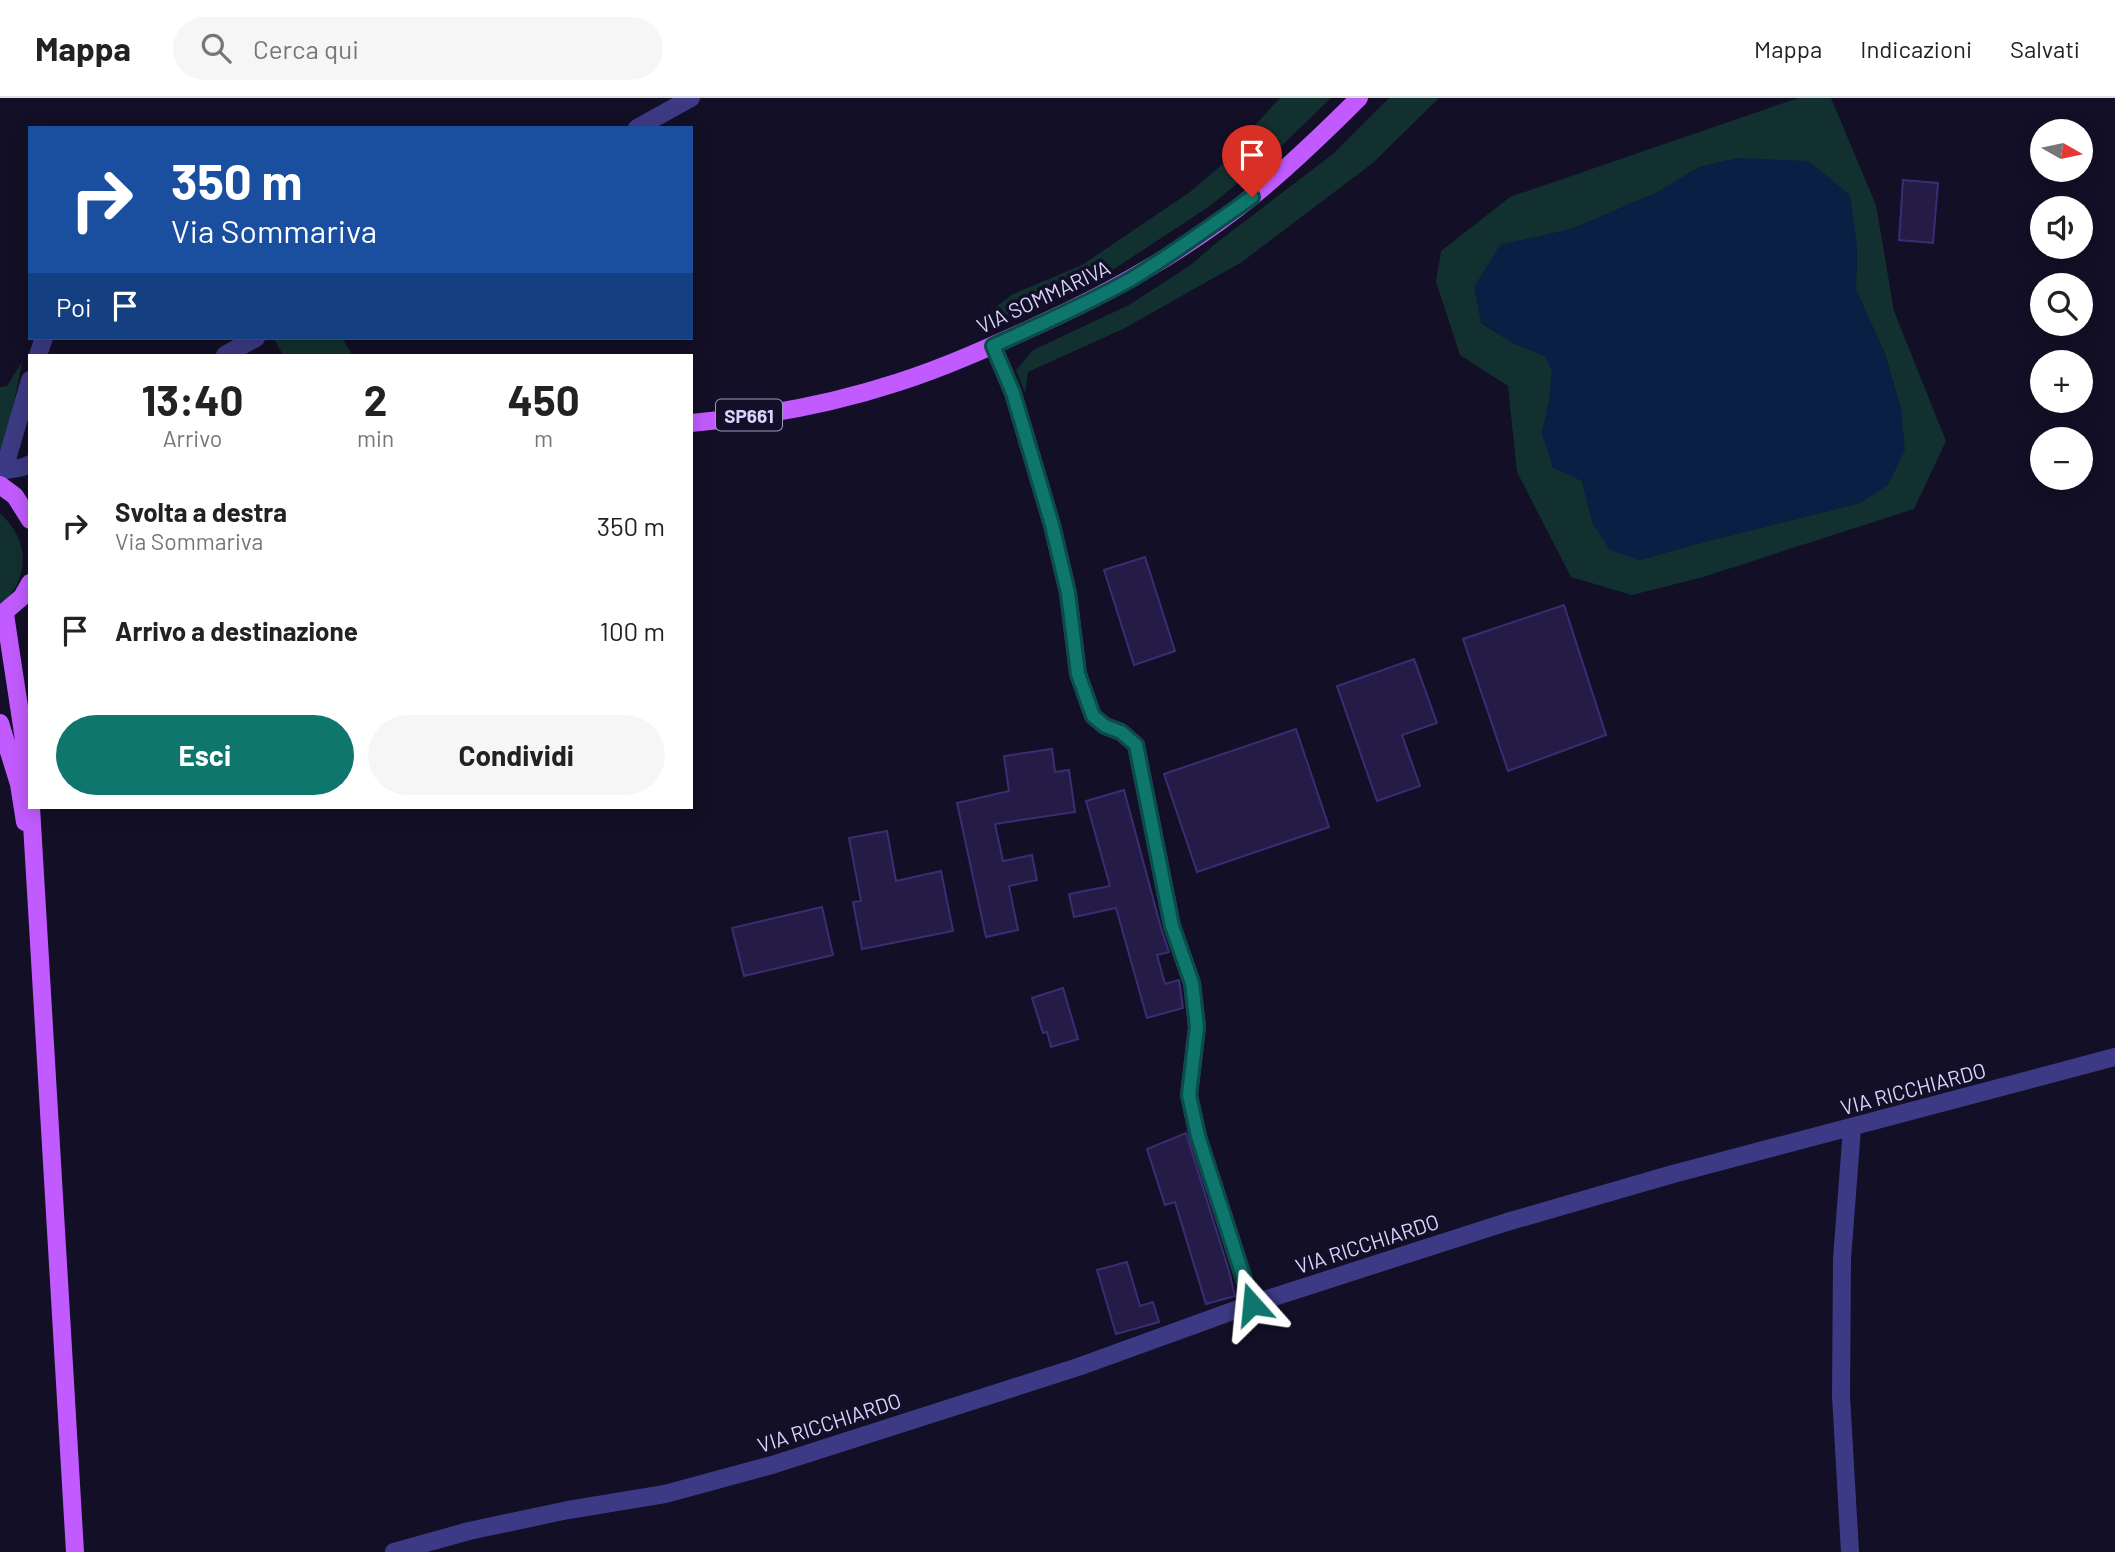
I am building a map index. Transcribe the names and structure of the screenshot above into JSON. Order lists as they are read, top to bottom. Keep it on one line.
{"streets":{"main road":["VIA SOMMARIVA","SP661"],"street":["VIA RICCHIARDO"]},"north":"right","page":{"header":"Mappa","search":"Cerca qui","nav":["Mappa","Indicazioni","Salvati"],"map_buttons":["+","−"],"turn":["350 m","Via Sommariva"],"then":"Poi","eta":["13:40","Arrivo","2","min","450","m"],"list":[{"name":"Svolta a destra","note":"Via Sommariva","value":"350 m"},{"name":"Arrivo a destinazione","value":"100 m"}],"buttons":["Esci","Condividi"]}}
